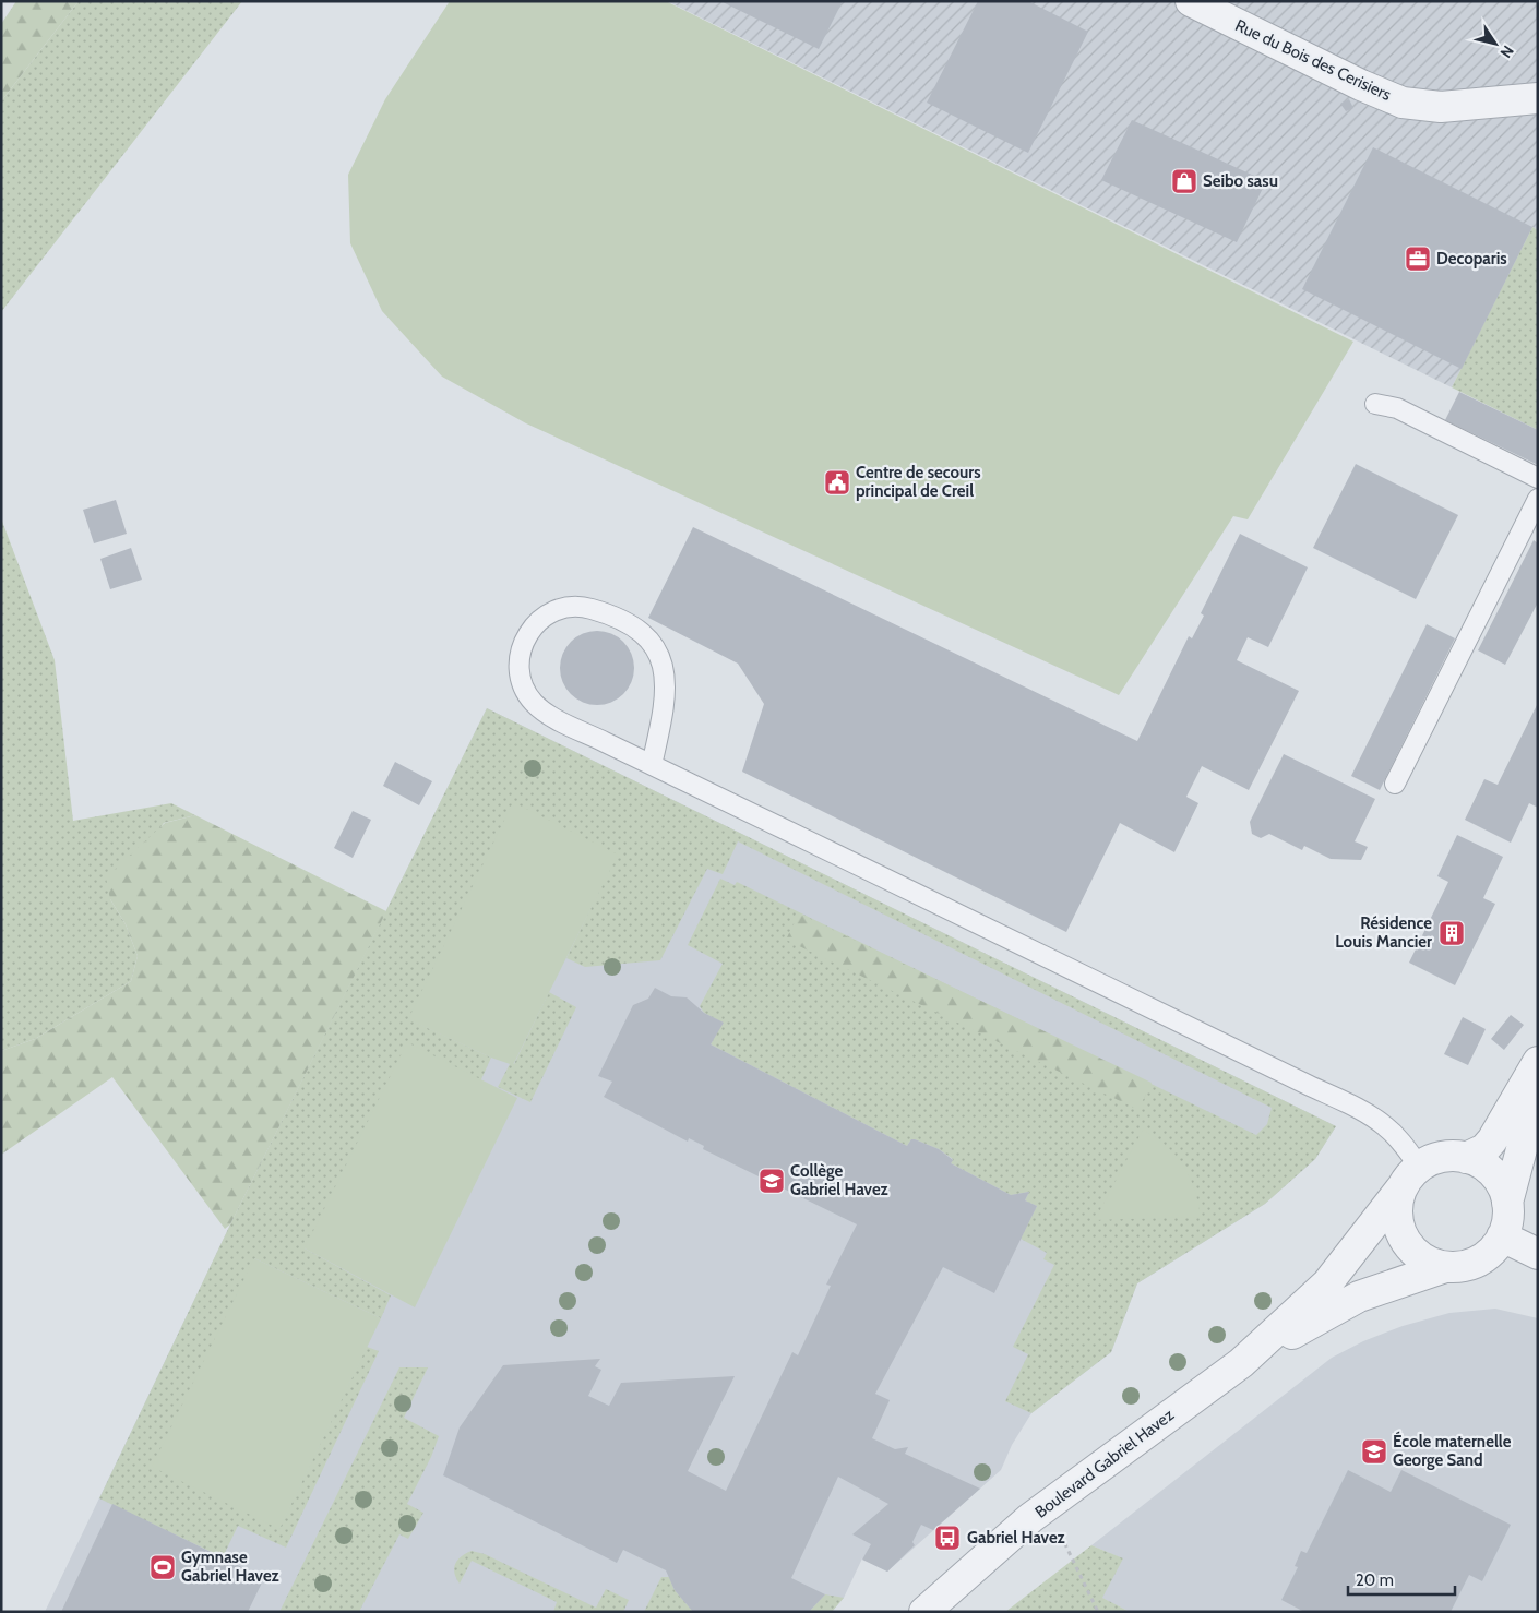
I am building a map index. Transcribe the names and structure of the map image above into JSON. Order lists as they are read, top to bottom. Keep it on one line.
{"streets":{"street":["Rue du Bois des Cerisiers","Boulevard Gabriel Havez"]},"places":{"shop":["Seibo sasu"],"office":["Decoparis"],"public building":["Centre de secours principal de Creil"],"building":["Résidence Louis Mancier"],"school or university":["Collège Gabriel Havez","École maternelle George Sand"],"bus stop":["Gabriel Havez"],"sports":["Gymnase Gabriel Havez"]},"scale_bar":"20 m","north":"bottom right"}
